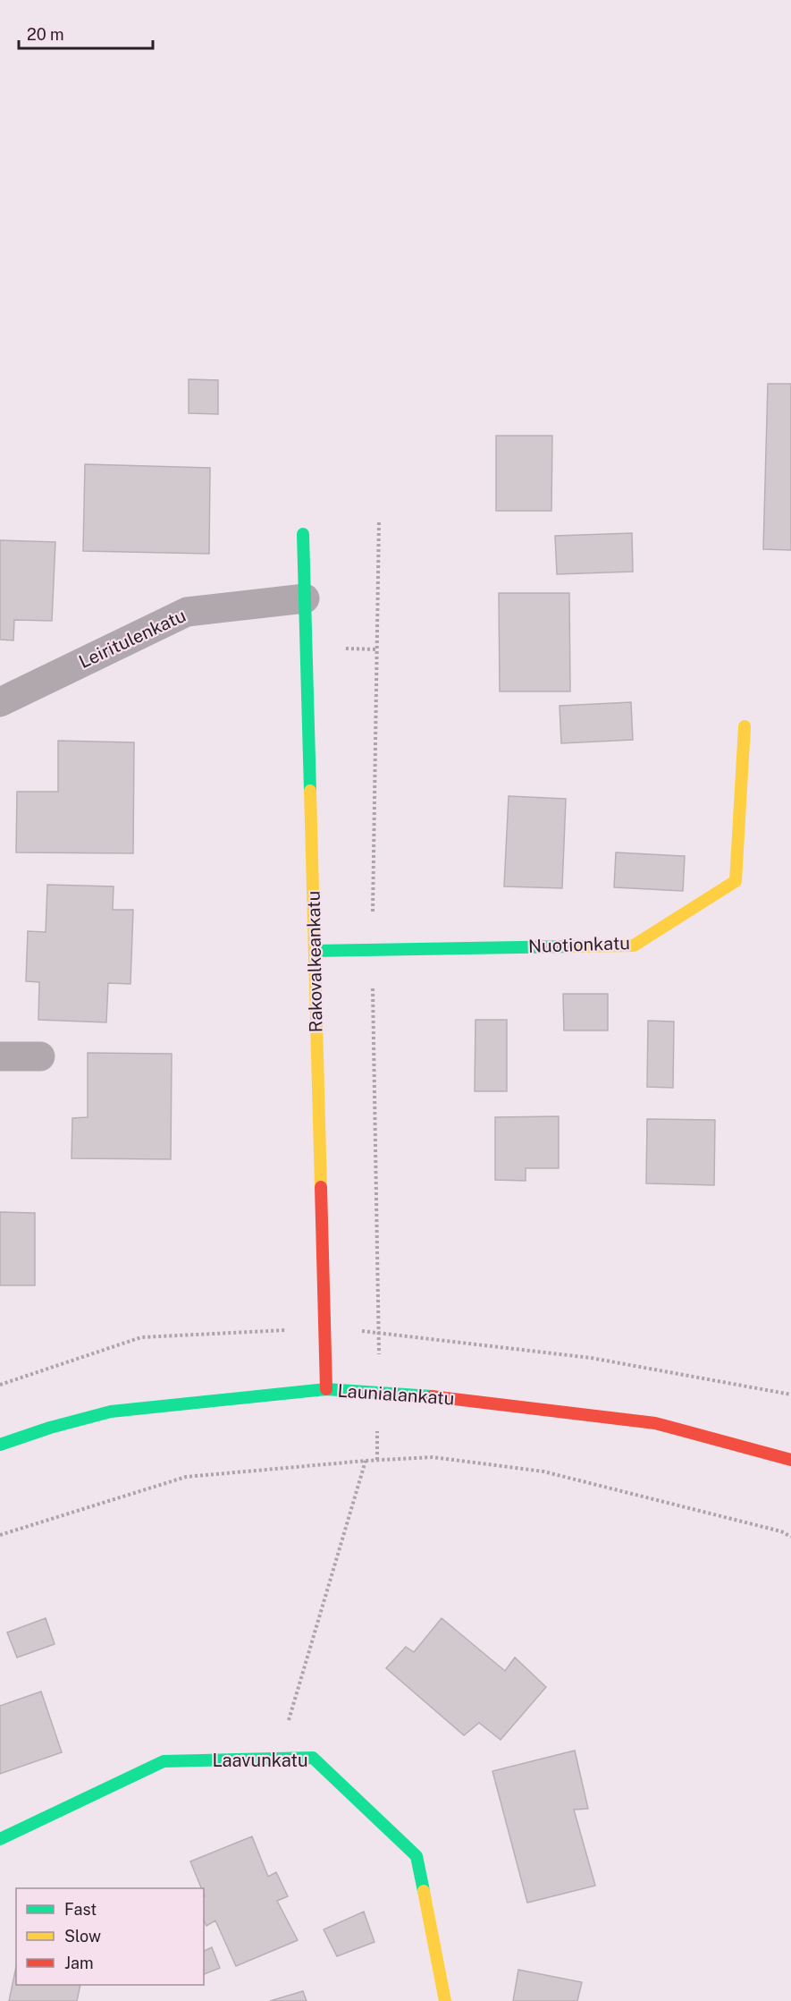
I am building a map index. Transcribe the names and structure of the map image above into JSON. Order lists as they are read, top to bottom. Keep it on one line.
{"streets":{"street":["Leiritulenkatu","Nuotionkatu","Rakovalkeankatu","Launialankatu","Laavunkatu"]},"crossings":[["Leiritulenkatu","Rakovalkeankatu"],["Nuotionkatu","Rakovalkeankatu"],["Rakovalkeankatu","Launialankatu"]],"legend":["Fast","Slow","Jam"],"scale_bar":"20 m"}
